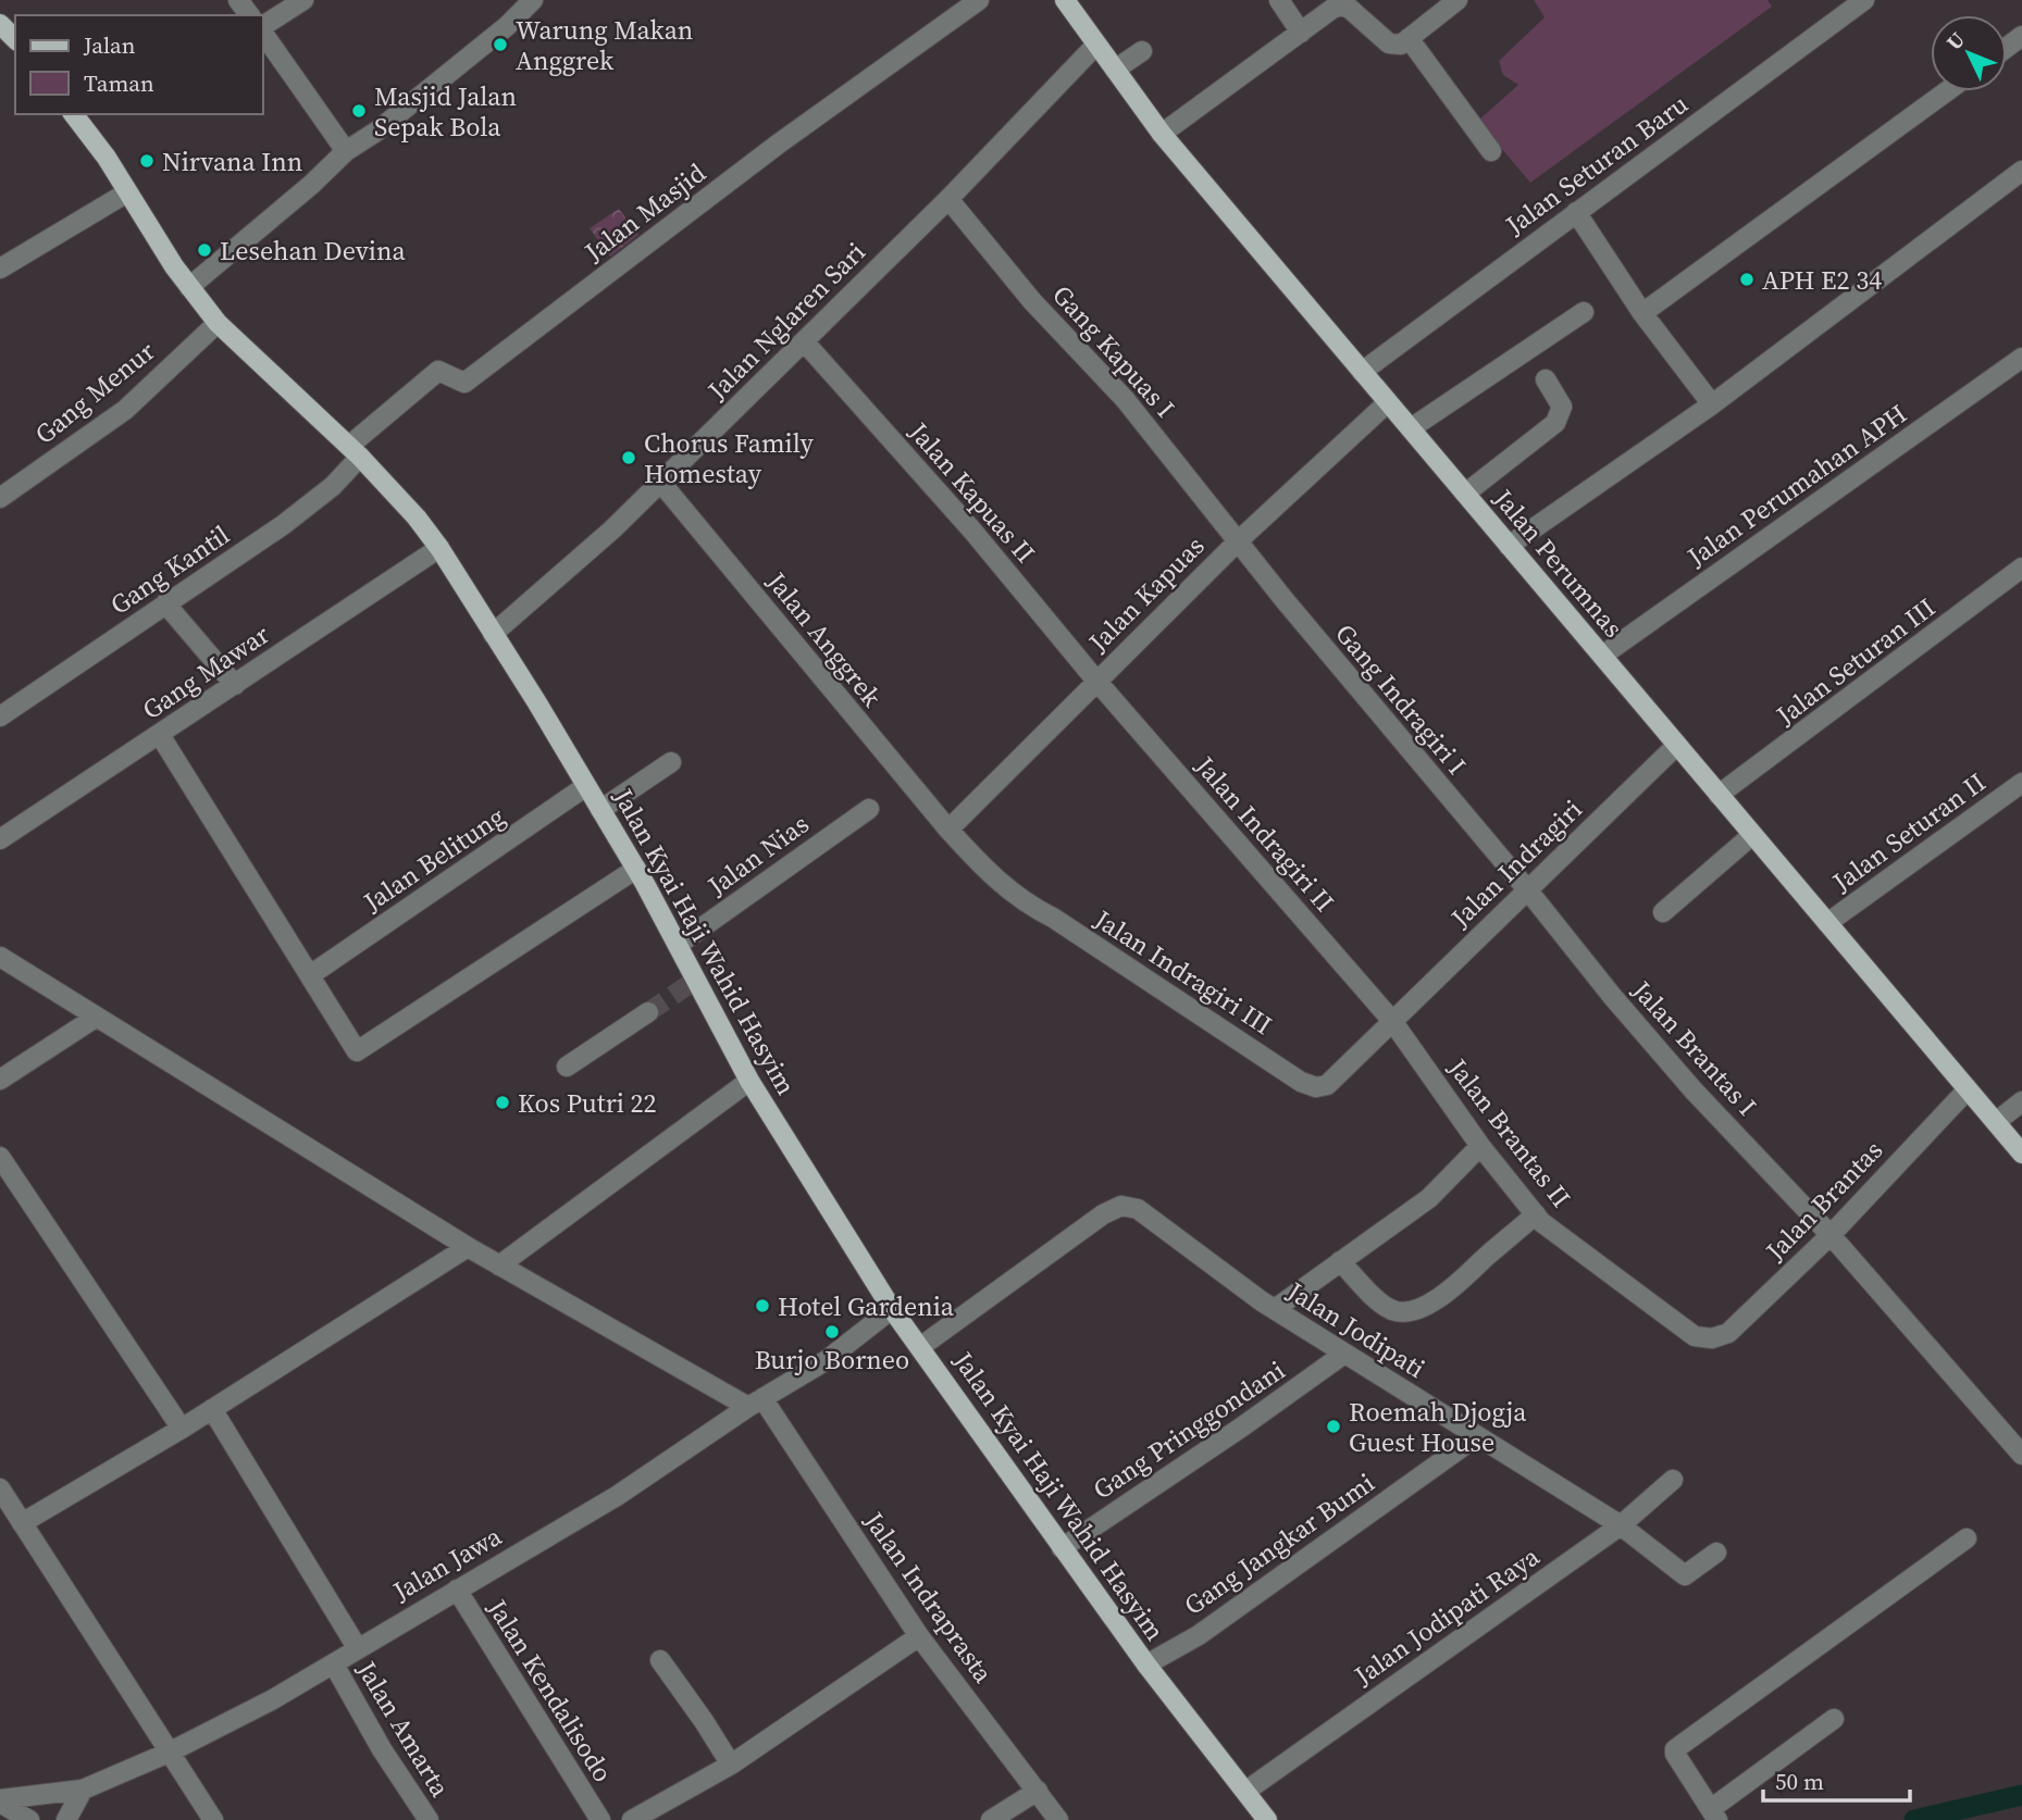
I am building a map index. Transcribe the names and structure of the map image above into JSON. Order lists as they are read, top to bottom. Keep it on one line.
{"streets":{"main road":["Jalan Perumnas","Jalan Kyai Haji Wahid Hasyim"],"street":["Jalan Seturan Baru","Jalan Masjid","Jalan Nglaren Sari","Gang Kapuas I","Gang Menur","Jalan Perumahan APH","Jalan Kapuas II","Gang Kantil","Jalan Kapuas","Jalan Anggrek","Jalan Seturan III","Gang Mawar","Gang Indragiri I","Jalan Seturan II","Jalan Indragiri II","Jalan Nias","Jalan Belitung","Jalan Indragiri","Jalan Indragiri III","Jalan Brantas I","Jalan Brantas II","Jalan Brantas","Jalan Jodipati","Gang Pringgondani","Gang Jangkar Bumi","Jalan Jawa","Jalan Indraprasta","Jalan Jodipati Raya","Jalan Kendalisodo","Jalan Amarta"]},"crossings":[["Jalan Seturan Baru","Jalan Perumnas"],["Jalan Masjid","Gang Kantil"],["Jalan Masjid","Jalan Kyai Haji Wahid Hasyim"],["Jalan Nglaren Sari","Gang Kapuas I"],["Jalan Nglaren Sari","Jalan Kapuas II"],["Jalan Nglaren Sari","Jalan Perumnas"],["Jalan Nglaren Sari","Jalan Anggrek"],["Jalan Nglaren Sari","Jalan Kyai Haji Wahid Hasyim"],["Gang Kapuas I","Jalan Kapuas"],["Gang Kapuas I","Gang Indragiri I"],["Gang Menur","Jalan Kyai Haji Wahid Hasyim"],["Jalan Perumahan APH","Jalan Perumnas"],["Jalan Kapuas II","Jalan Kapuas"],["Jalan Kapuas II","Jalan Indragiri II"],["Jalan Perumnas","Jalan Kapuas"],["Jalan Perumnas","Jalan Seturan III"],["Jalan Perumnas","Jalan Seturan II"],["Jalan Perumnas","Jalan Indragiri"],["Jalan Perumnas","Jalan Brantas"],["Gang Kantil","Jalan Kyai Haji Wahid Hasyim"],["Jalan Kapuas","Jalan Anggrek"],["Jalan Kapuas","Gang Indragiri I"],["Jalan Kapuas","Jalan Indragiri II"],["Jalan Kapuas","Jalan Indragiri III"],["Jalan Anggrek","Jalan Indragiri III"],["Gang Mawar","Jalan Kyai Haji Wahid Hasyim"],["Gang Indragiri I","Jalan Indragiri"],["Gang Indragiri I","Jalan Brantas I"],["Jalan Indragiri II","Jalan Indragiri"],["Jalan Indragiri II","Jalan Indragiri III"],["Jalan Indragiri II","Jalan Brantas II"],["Jalan Nias","Jalan Kyai Haji Wahid Hasyim"],["Jalan Belitung","Jalan Kyai Haji Wahid Hasyim"],["Jalan Indragiri","Jalan Indragiri III"],["Jalan Indragiri","Jalan Brantas I"],["Jalan Indragiri","Jalan Brantas II"],["Jalan Kyai Haji Wahid Hasyim","Jalan Jodipati"],["Jalan Kyai Haji Wahid Hasyim","Gang Pringgondani"],["Jalan Kyai Haji Wahid Hasyim","Gang Jangkar Bumi"],["Jalan Kyai Haji Wahid Hasyim","Jalan Jawa"],["Jalan Kyai Haji Wahid Hasyim","Jalan Jodipati Raya"],["Jalan Indragiri III","Jalan Brantas II"],["Jalan Brantas I","Jalan Brantas"],["Jalan Brantas II","Jalan Brantas"],["Jalan Jodipati","Gang Pringgondani"],["Jalan Jodipati","Gang Jangkar Bumi"],["Jalan Jodipati","Jalan Jodipati Raya"],["Jalan Jawa","Jalan Indraprasta"],["Jalan Jawa","Jalan Kendalisodo"],["Jalan Jawa","Jalan Amarta"]],"places":["Warung Makan Anggrek","Masjid Jalan Sepak Bola","Nirvana Inn","Lesehan Devina","APH E2 34","Chorus Family Homestay","Kos Putri 22","Hotel Gardenia","Burjo Borneo","Roemah Djogja Guest House"],"legend":["Jalan","Taman"],"scale_bar":"50 m","north":"top left"}
